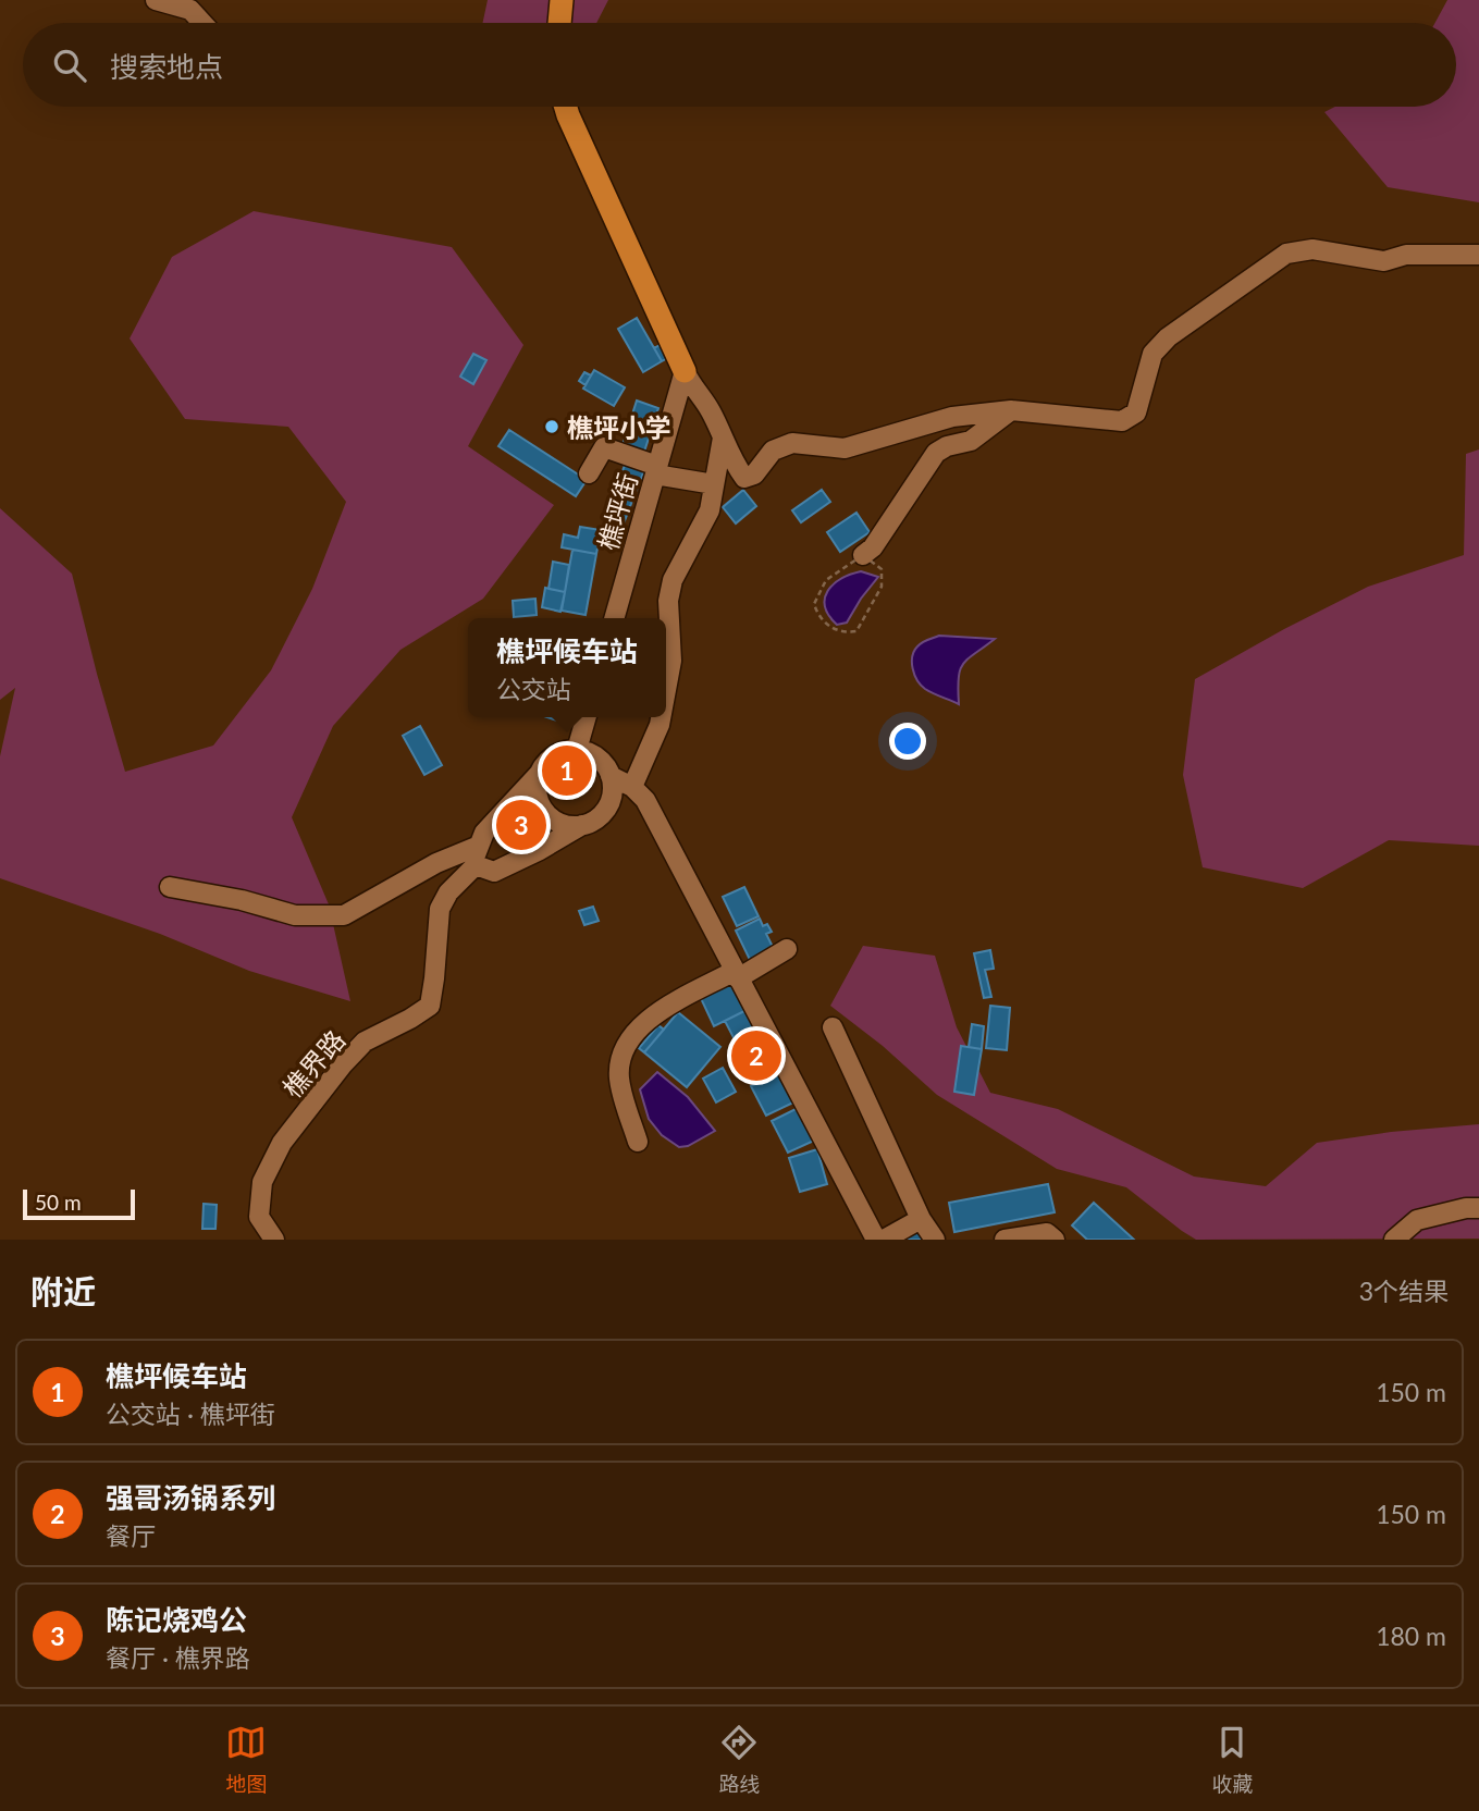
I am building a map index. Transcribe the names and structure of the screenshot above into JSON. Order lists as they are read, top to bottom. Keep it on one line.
{"streets":{"street":["樵坪街","樵界路"]},"places":["樵坪小学"],"scale_bar":"50 m","page":{"search":"搜索地点","popup":["樵坪候车站","公交站"],"pins":["1","3","2"],"scale":"50 m","heading":["附近","3个结果"],"list":[{"mark":"1","name":"樵坪候车站","note":"公交站 · 樵坪街","value":"150 m"},{"mark":"2","name":"强哥汤锅系列","note":"餐厅","value":"150 m"},{"mark":"3","name":"陈记烧鸡公","note":"餐厅 · 樵界路","value":"180 m"}],"nav":["地图","路线","收藏"]}}
